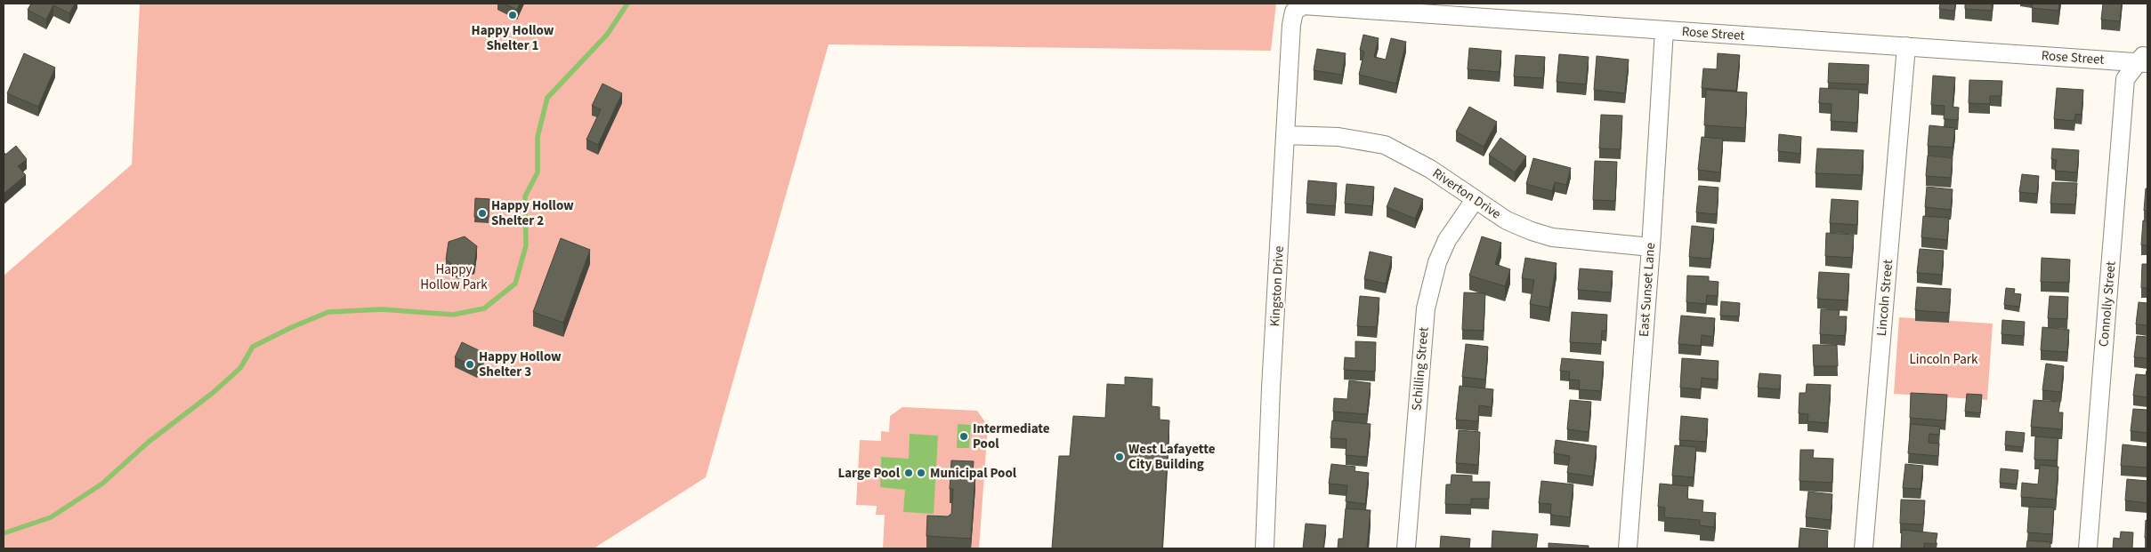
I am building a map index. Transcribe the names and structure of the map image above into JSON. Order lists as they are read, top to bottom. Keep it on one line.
{"streets":{"street":["Rose Street","Riverton Drive","Kingston Drive","East Sunset Lane","Lincoln Street","Connolly Street","Schilling Street"]},"crossings":[["Rose Street","Kingston Drive"],["Rose Street","East Sunset Lane"],["Rose Street","Lincoln Street"],["Rose Street","Connolly Street"],["Riverton Drive","Kingston Drive"],["Riverton Drive","East Sunset Lane"],["Riverton Drive","Schilling Street"]],"parks":["Happy Hollow Park","Lincoln Park"],"places":["Happy Hollow Shelter 1","Happy Hollow Shelter 2","Happy Hollow Shelter 3","Intermediate Pool","West Lafayette City Building","Large Pool","Municipal Pool"]}
